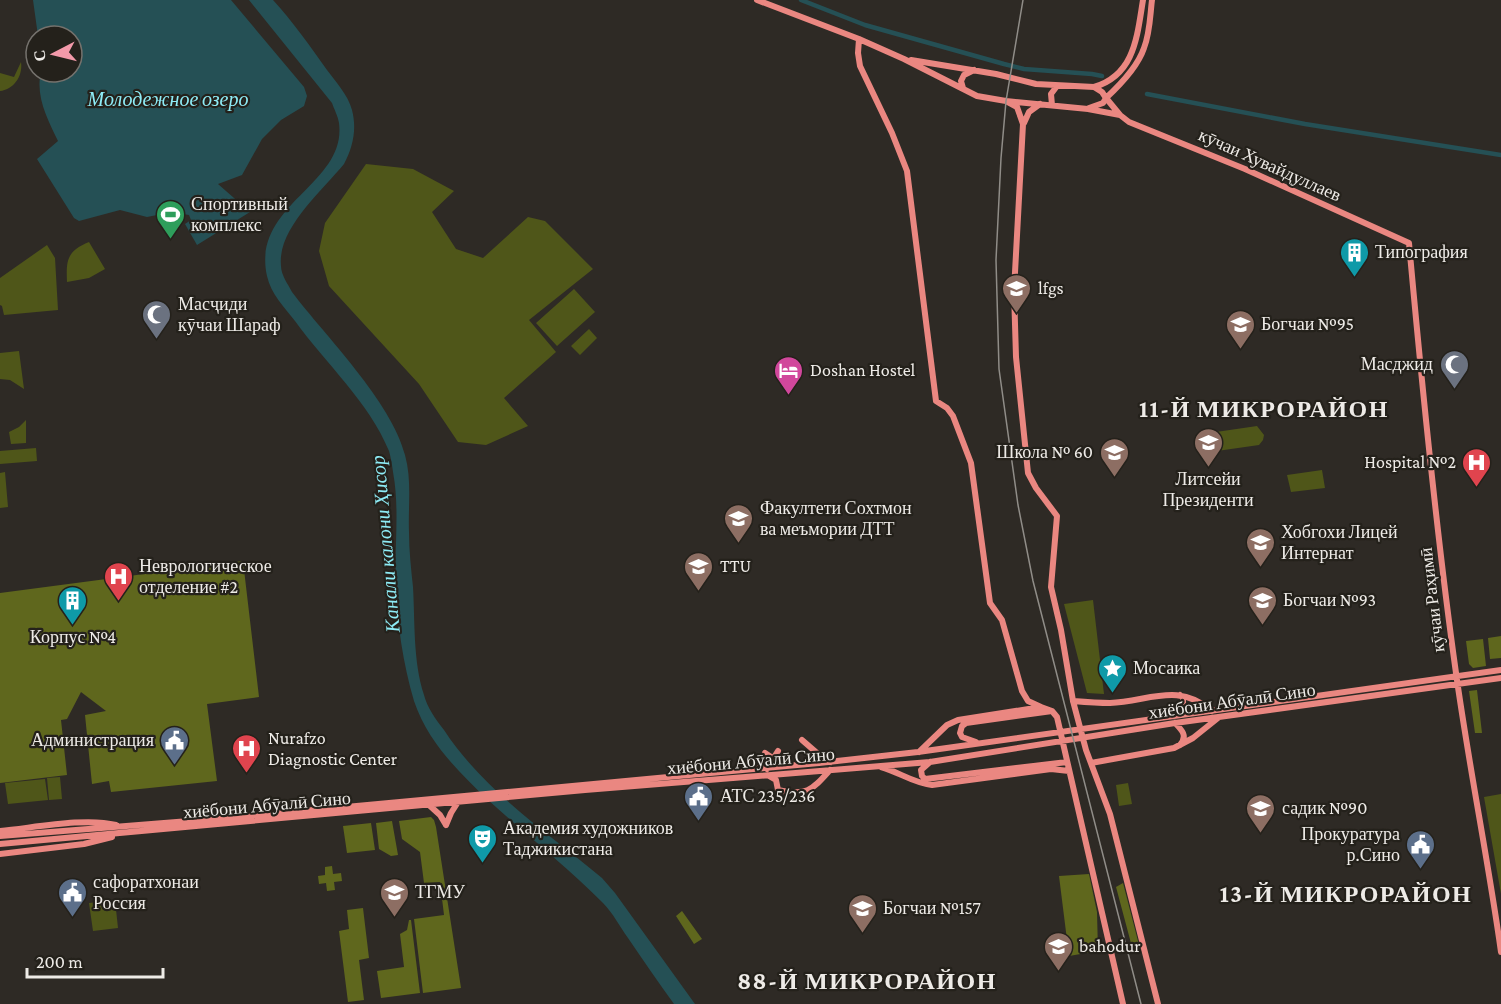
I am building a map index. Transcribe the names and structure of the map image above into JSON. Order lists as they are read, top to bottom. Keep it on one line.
{"streets":{"main road":["кӯчаи Хувайдуллаев","кӯчаи Раҳимӣ","хиёбони Абӯалӣ Сино"]},"crossings":[["кӯчаи Хувайдуллаев","кӯчаи Раҳимӣ"],["кӯчаи Раҳимӣ","хиёбони Абӯалӣ Сино"]],"districts":["11-Й МИКРОРАЙОН","13-Й МИКРОРАЙОН","88-Й МИКРОРАЙОН"],"water":["Молодежное озеро","Канали калони Ҳисор"],"places":{"sports":["Спортивный комплекс"],"building":["Типография","Корпус №4"],"school or university":["lfgs","Богчаи №95","Литсейи Президенти","Школа № 60","Факултети Сохтмон ва меъмории ДТТ","Хобгохи Лицей Интернат","TTU","Богчаи №93","садик №90","ТГМУ","Богчаи №157","bahodur"],"mosque":["Масҷиди кӯчаи Шараф","Масджид"],"hotel":["Doshan Hostel"],"hospital":["Hospital №2","Неврологическое отделение #2","Nurafzo Diagnostic Center"],"place":["Мосаика"],"public building":["Администрация","АТС 235/236","Прокуратура р.Сино","сафоратхонаи Россия"],"theatre":["Академия художников Таджикистана"]},"scale_bar":"200 m","north":"left"}
